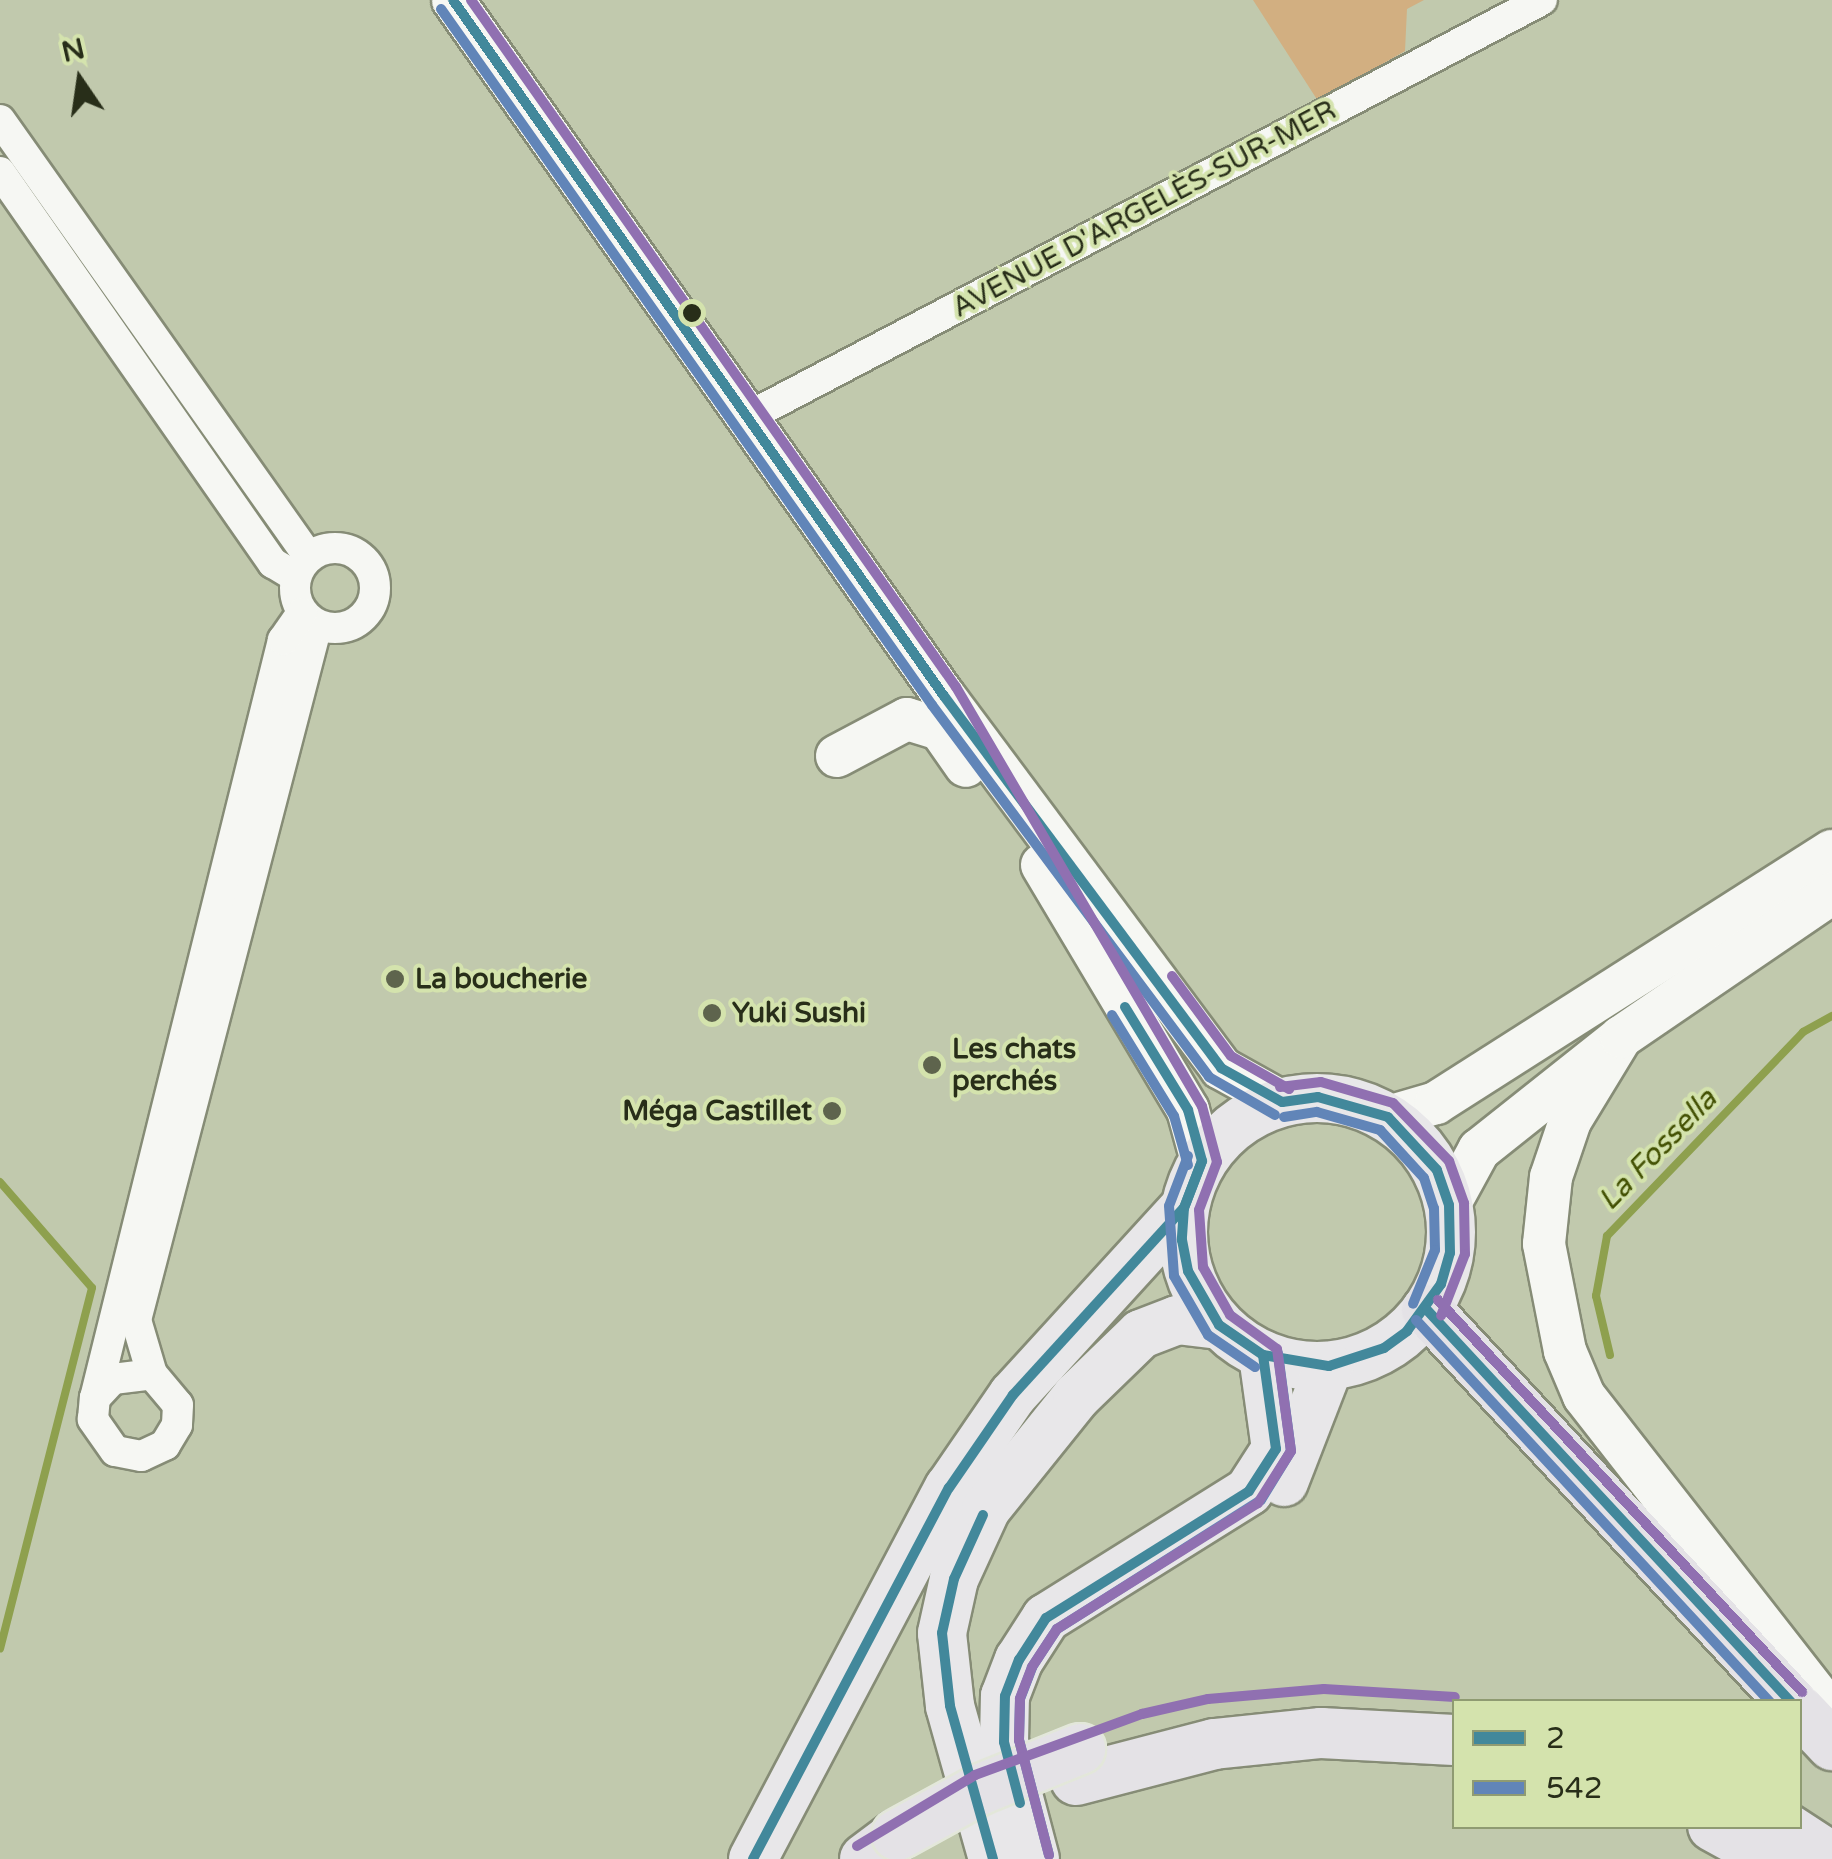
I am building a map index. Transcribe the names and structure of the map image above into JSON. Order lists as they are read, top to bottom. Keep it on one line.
{"streets":{"street":["AVENUE D'ARGELÈS-SUR-MER"]},"water":["La Fossella"],"places":["La boucherie","Yuki Sushi","Les chats perchés","Méga Castillet"],"lines":["transit line 2","transit line 542"],"legend":["2","542"],"north":"top"}
